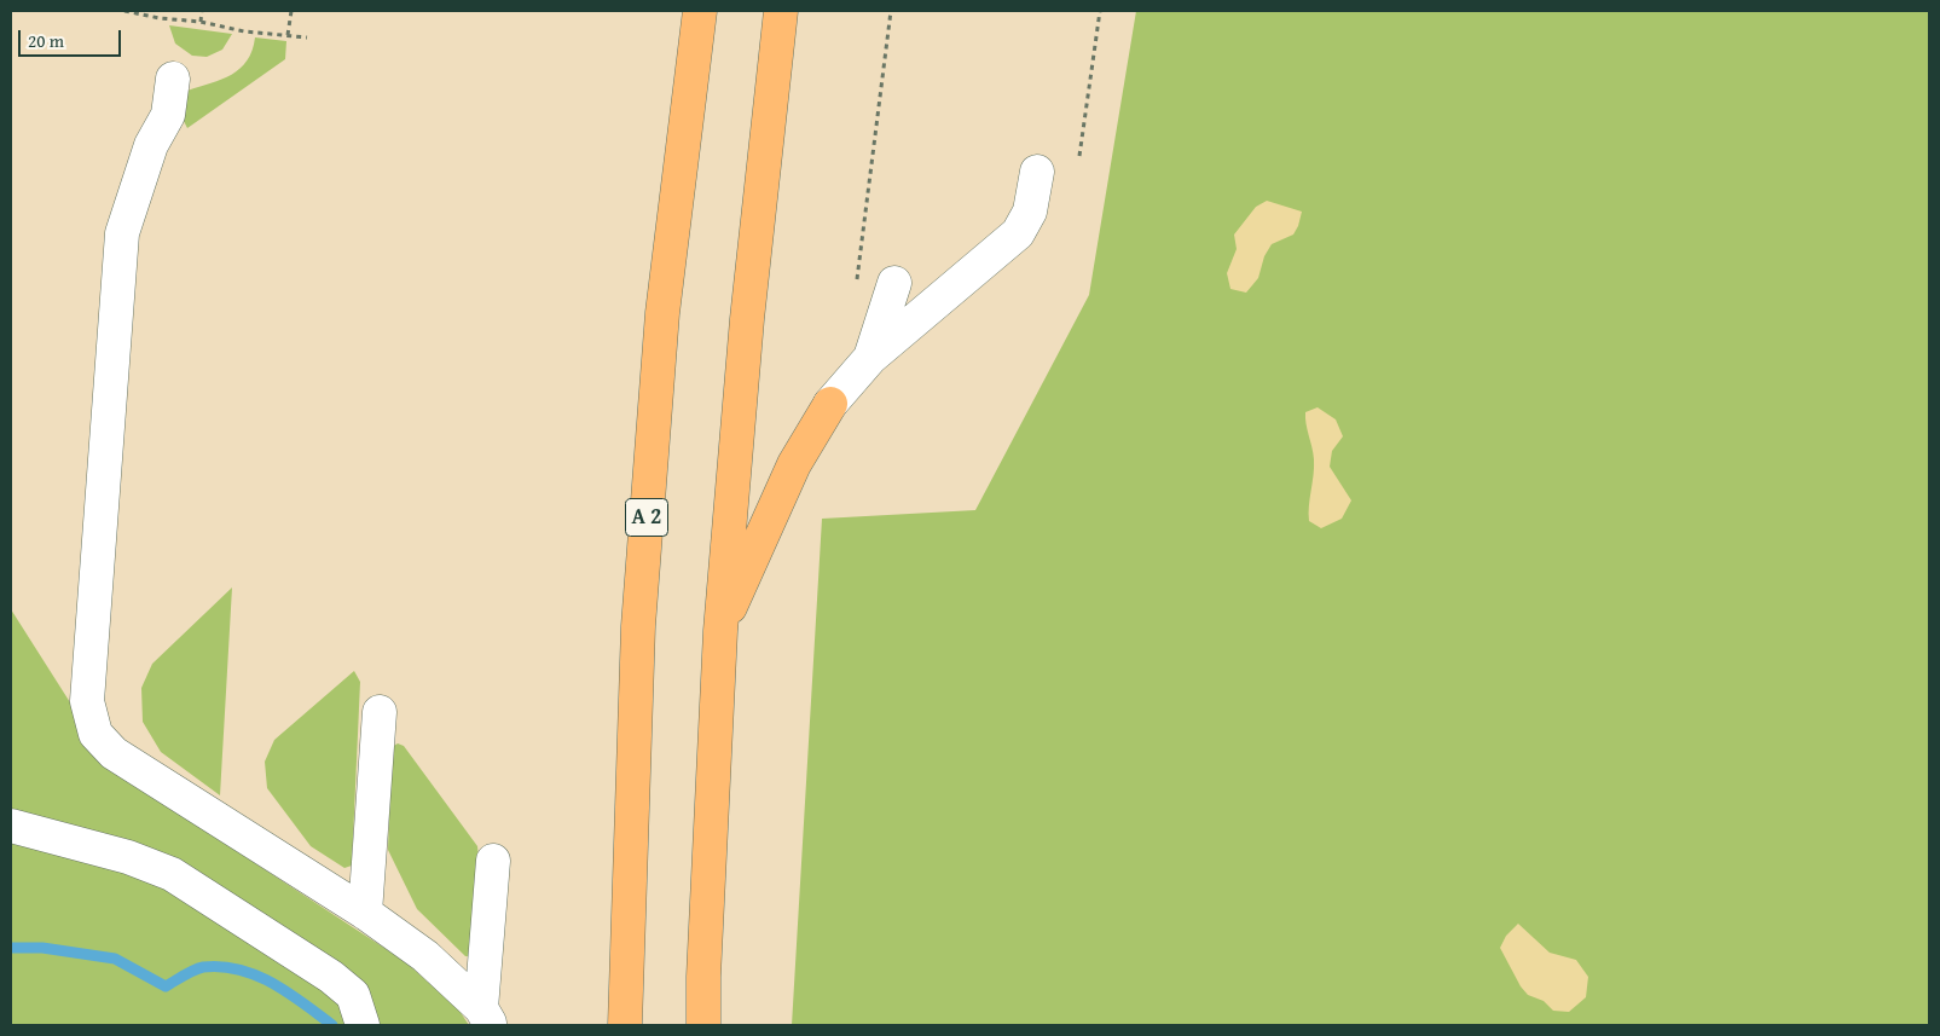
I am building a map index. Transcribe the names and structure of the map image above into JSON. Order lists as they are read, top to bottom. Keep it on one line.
{"streets":{"highway":["A 2"]},"scale_bar":"20 m"}
